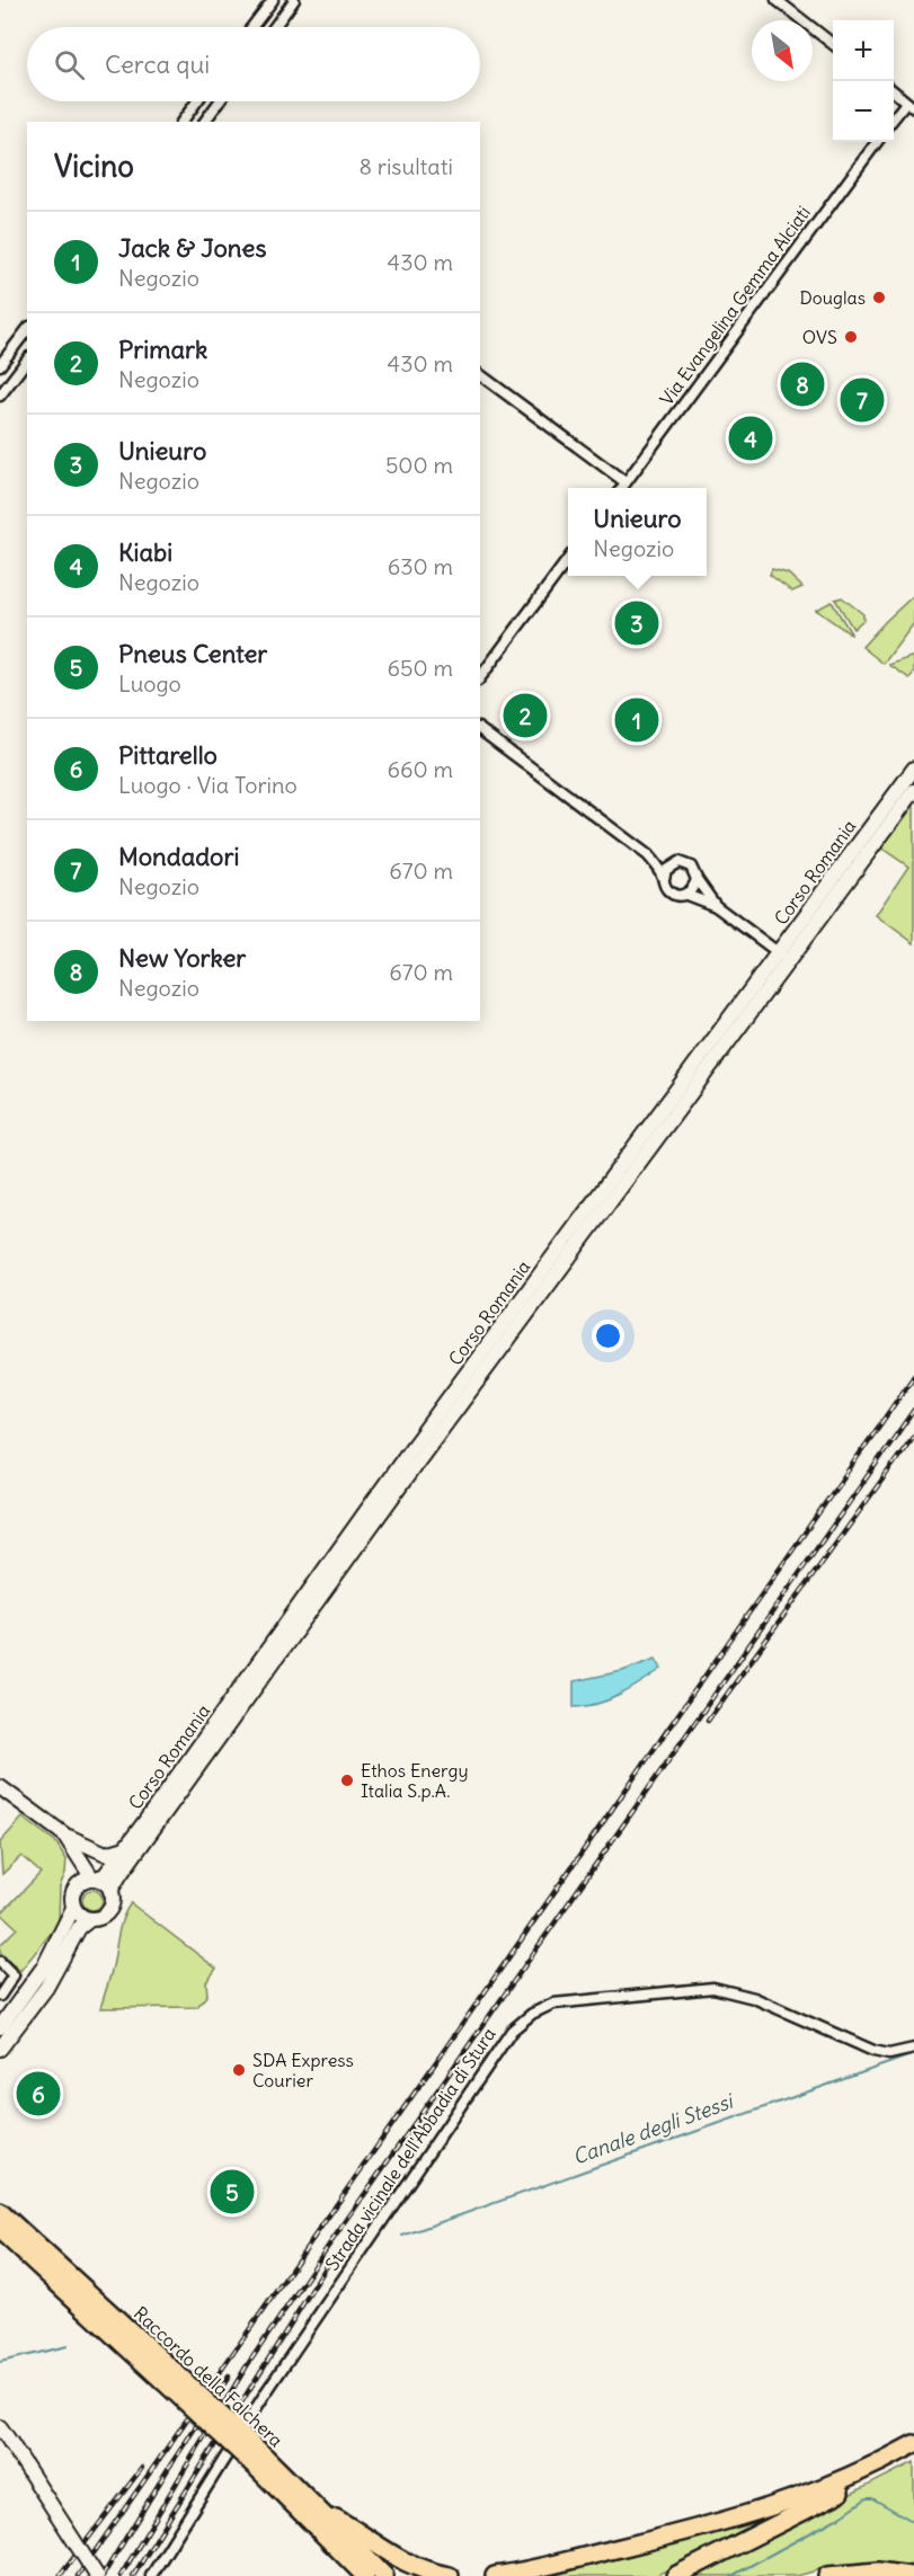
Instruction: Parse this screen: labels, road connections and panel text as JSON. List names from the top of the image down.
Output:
{
  "streets": {
    "highway": ["Raccordo della Falchera"],
    "main road": ["Corso Romania"],
    "street": ["Via Evangelina Gemma Alciati", "Strada vicinale dell'Abbadia di Stura"]
  },
  "water": ["Canale degli Stessi"],
  "places": [
    "Douglas",
    "OVS",
    "Ethos Energy Italia S.p.A.",
    "SDA Express Courier"
  ],
  "north": "bottom right",
  "page": {
    "map_buttons": ["+", "−"],
    "search": "Cerca qui",
    "heading": ["Vicino", "8 risultati"],
    "list": [
      {
        "mark": "1",
        "name": "Jack & Jones",
        "note": "Negozio",
        "value": "430 m"
      },
      {
        "mark": "2",
        "name": "Primark",
        "note": "Negozio",
        "value": "430 m"
      },
      {
        "mark": "3",
        "name": "Unieuro",
        "note": "Negozio",
        "value": "500 m"
      },
      {
        "mark": "4",
        "name": "Kiabi",
        "note": "Negozio",
        "value": "630 m"
      },
      {
        "mark": "5",
        "name": "Pneus Center",
        "note": "Luogo",
        "value": "650 m"
      },
      {
        "mark": "6",
        "name": "Pittarello",
        "note": "Luogo · Via Torino",
        "value": "660 m"
      },
      {
        "mark": "7",
        "name": "Mondadori",
        "note": "Negozio",
        "value": "670 m"
      },
      {
        "mark": "8",
        "name": "New Yorker",
        "note": "Negozio",
        "value": "670 m"
      }
    ],
    "pins": [
      "8",
      "7",
      "4",
      "3",
      "2",
      "1",
      "6",
      "5"
    ],
    "popup": ["Unieuro", "Negozio"]
  }
}
